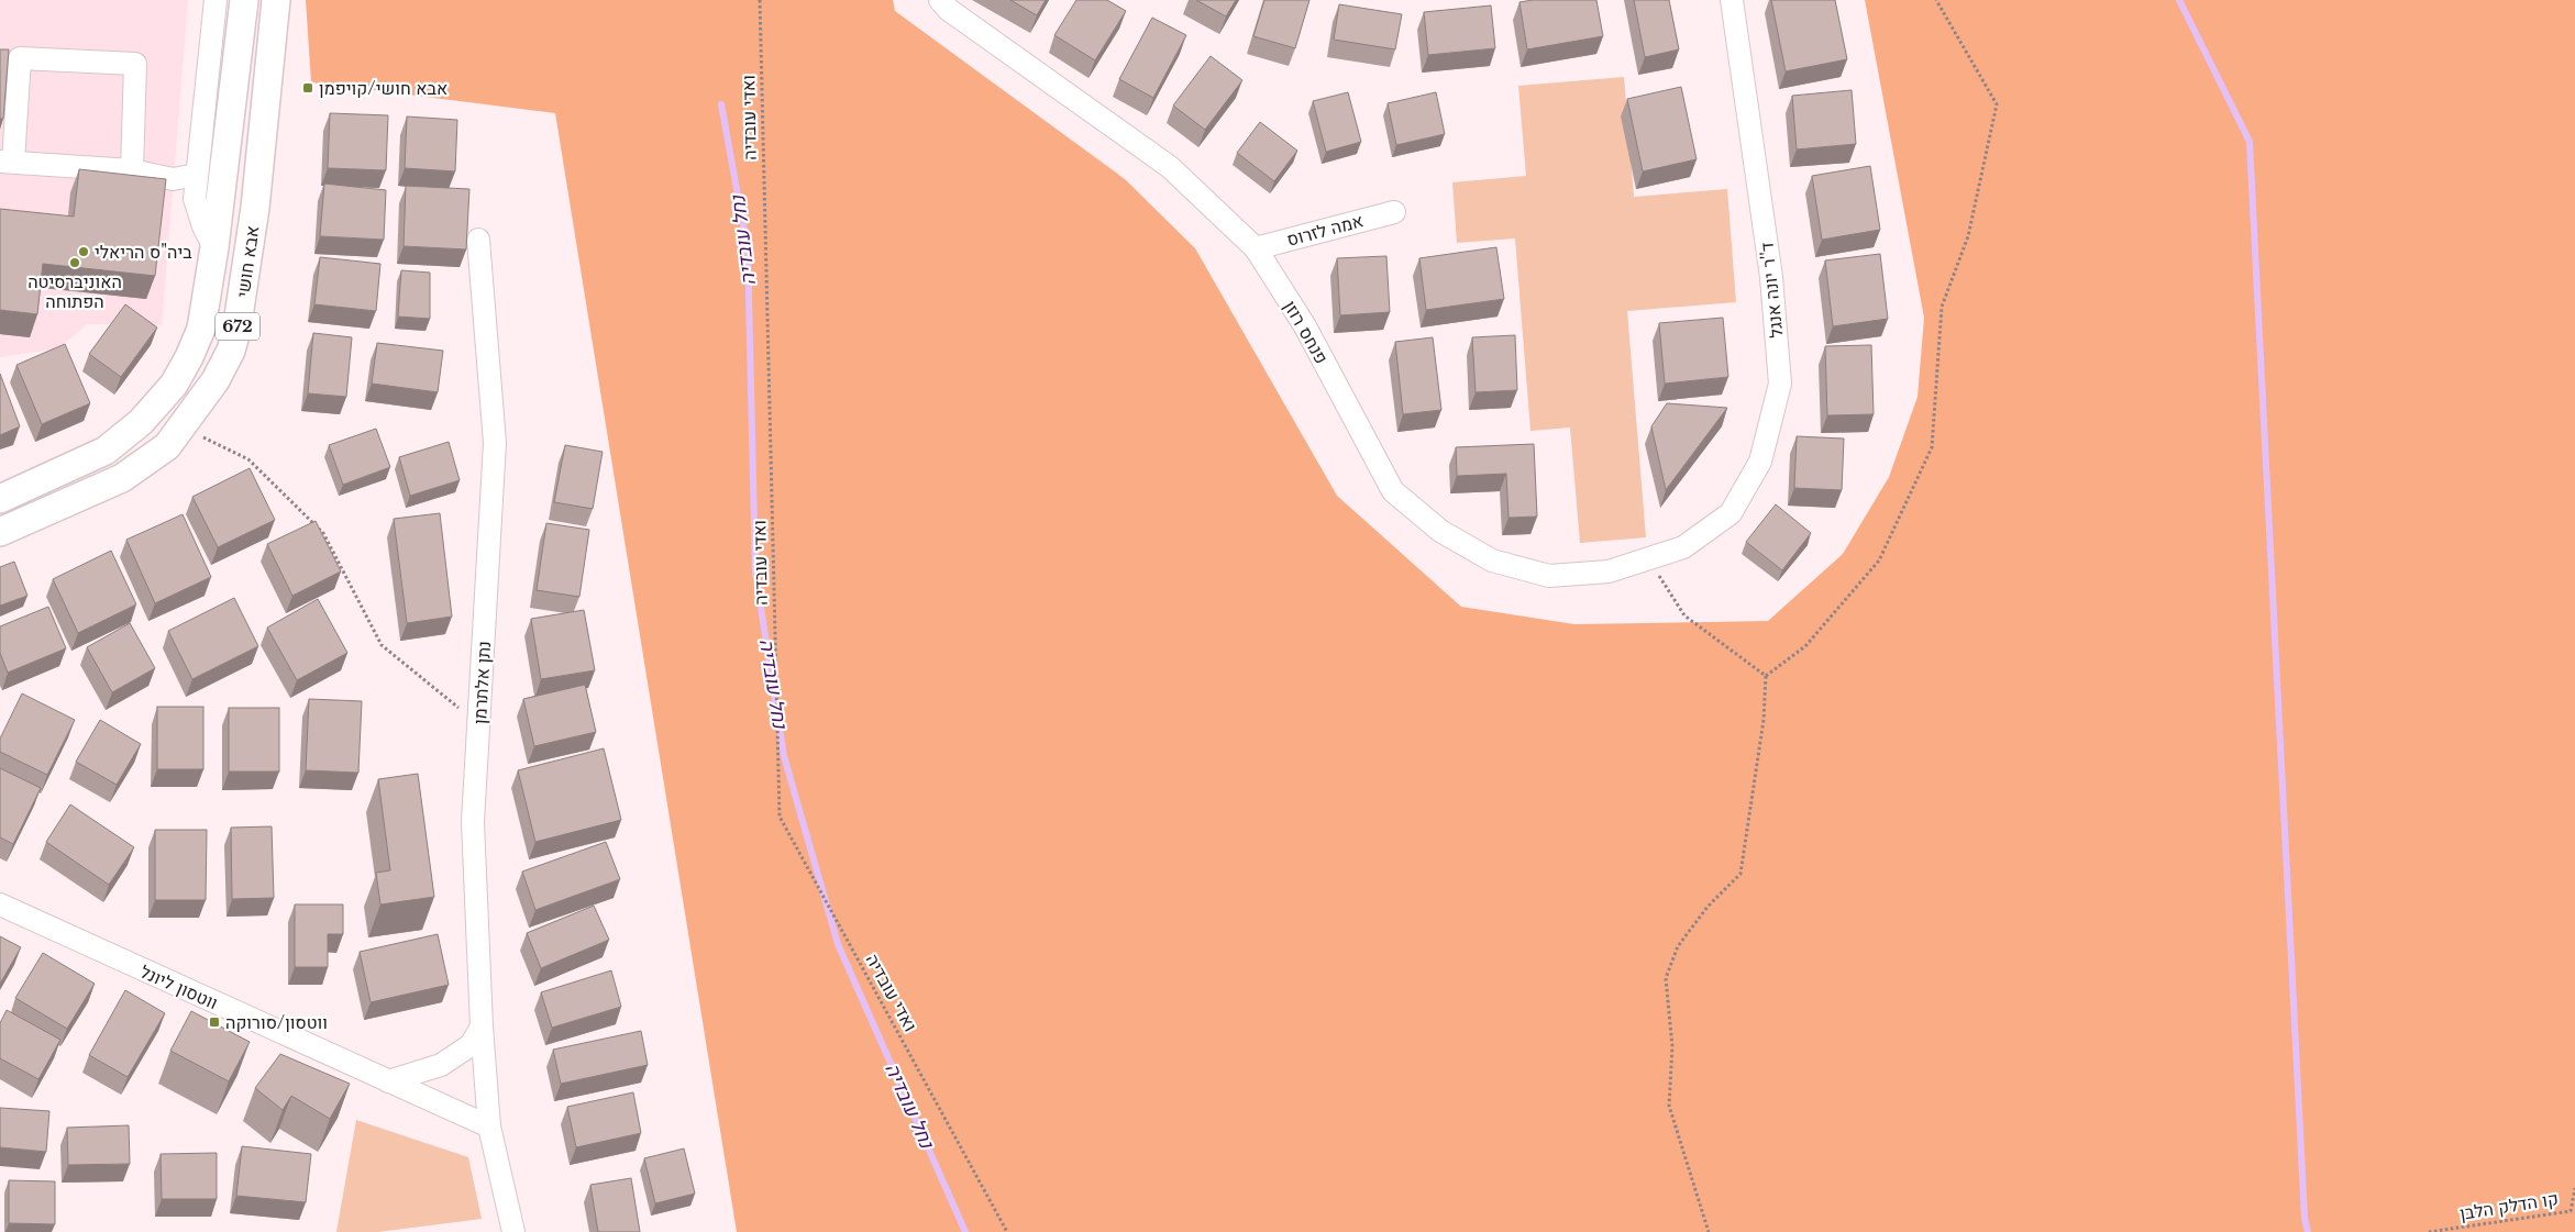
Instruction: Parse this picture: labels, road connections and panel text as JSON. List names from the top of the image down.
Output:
{
  "streets": {
    "main road": ["אבא חושי", "672"],
    "street": [
      "אמה לזרוס",
      "ד''ר יונה אנגל",
      "פנחס רוזן",
      "נתן אלתרמן",
      "ווטסון ליונל"
    ],
    "path": ["ואדי עובדיה", "קו הדלק הלבן"]
  },
  "crossings": [
    ["אמה לזרוס", "פנחס רוזן"],
    ["ד''ר יונה אנגל", "פנחס רוזן"],
    ["נתן אלתרמן", "ווטסון ליונל"]
  ],
  "water": ["נחל עובדיה"],
  "places": {
    "transit": ["אבא חושי/קויפמן", "ווטסון/סורוקה"],
    "other": ["ביה\"ס הריאלי", "האוניברסיטה הפתוחה"]
  }
}
